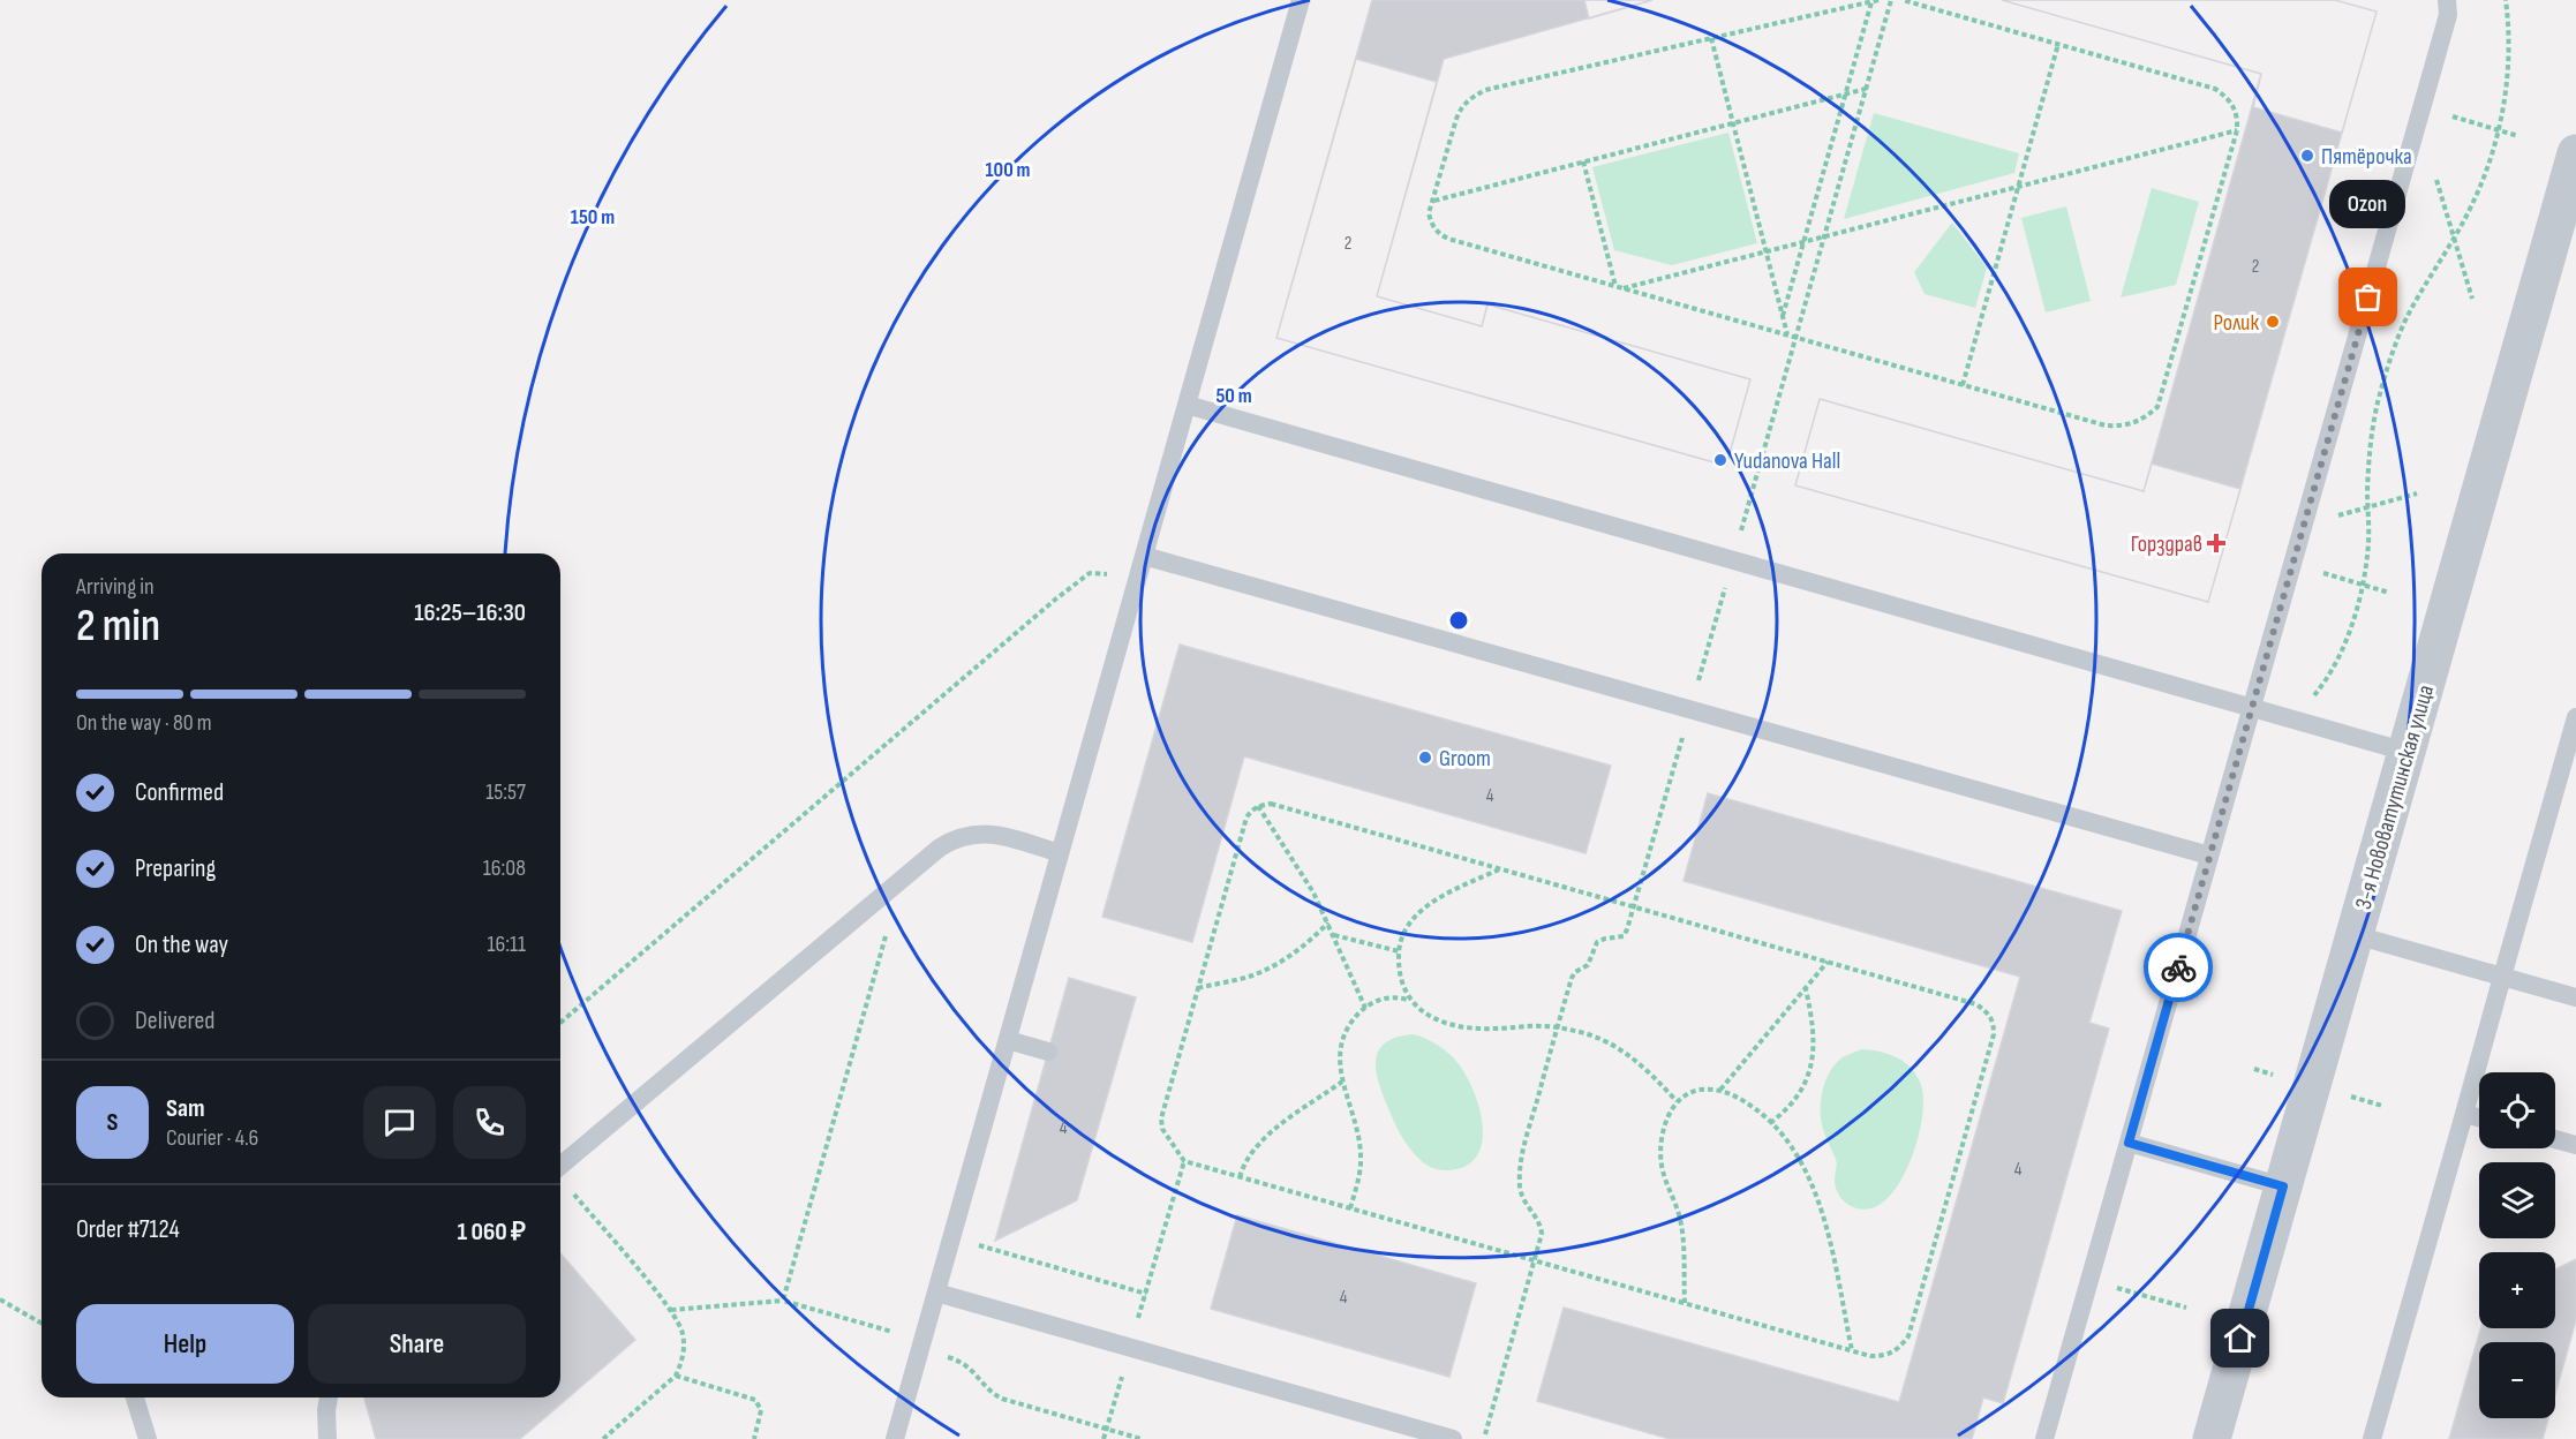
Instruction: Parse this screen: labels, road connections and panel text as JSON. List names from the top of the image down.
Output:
{
  "streets": {
    "street": ["3-я Нововатутинская улица"]
  },
  "places": {
    "other": [
      "Пятёрочка",
      "Ozon",
      "Ролик",
      "Yudanova Hall",
      "Groom"
    ],
    "health": ["Горздрав"]
  },
  "house_numbers": [
    "2",
    "2",
    "4",
    "4",
    "4",
    "4"
  ],
  "page": {
    "bubble": "Ozon",
    "heading": ["2 min", "Arriving in", "16:25–16:30"],
    "panel": [
      "Sam",
      "Courier · 4.6",
      "Order #7124",
      "1 060 ₽"
    ],
    "bar": "On the way · 80 m",
    "list": [
      ["Confirmed", "15:57"],
      ["Preparing", "16:08"],
      ["On the way", "16:11"],
      "Delivered"
    ],
    "map_buttons": ["+", "−"],
    "round": "S",
    "buttons": ["Help", "Share"]
  },
  "rings": ["100 m", "150 m", "50 m"]
}
